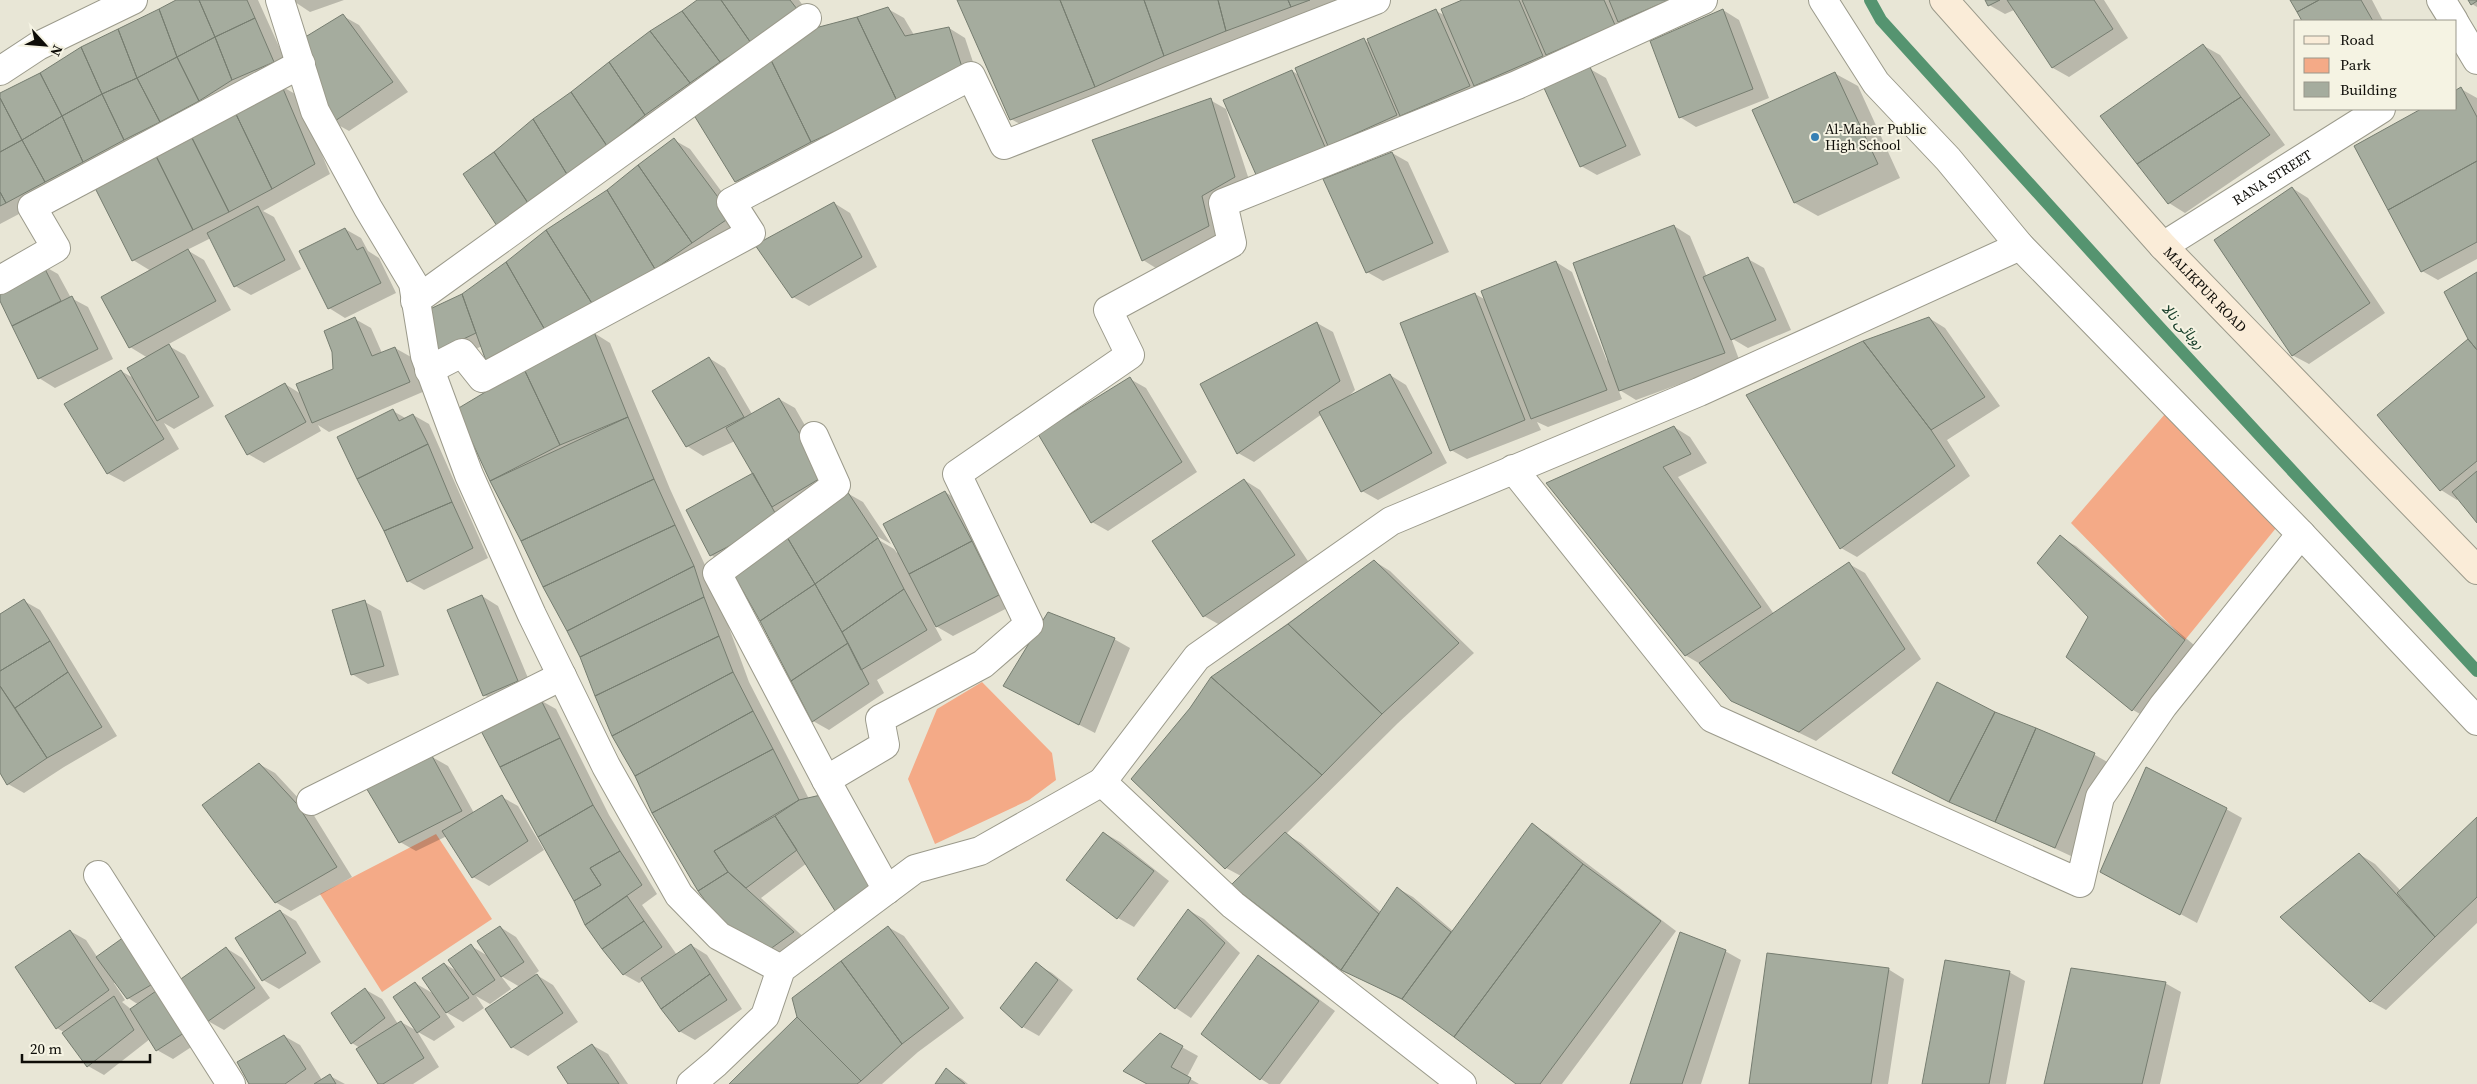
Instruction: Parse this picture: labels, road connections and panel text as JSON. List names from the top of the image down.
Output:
{
  "streets": {
    "street": ["RANA STREET", "MALIKPUR ROAD"]
  },
  "crossings": [
    ["RANA STREET", "MALIKPUR ROAD"]
  ],
  "water": ["روہائی نالا"],
  "places": ["Al-Maher Public High School"],
  "legend": ["Road", "Park", "Building"],
  "scale_bar": "20 m",
  "north": "bottom right"
}
